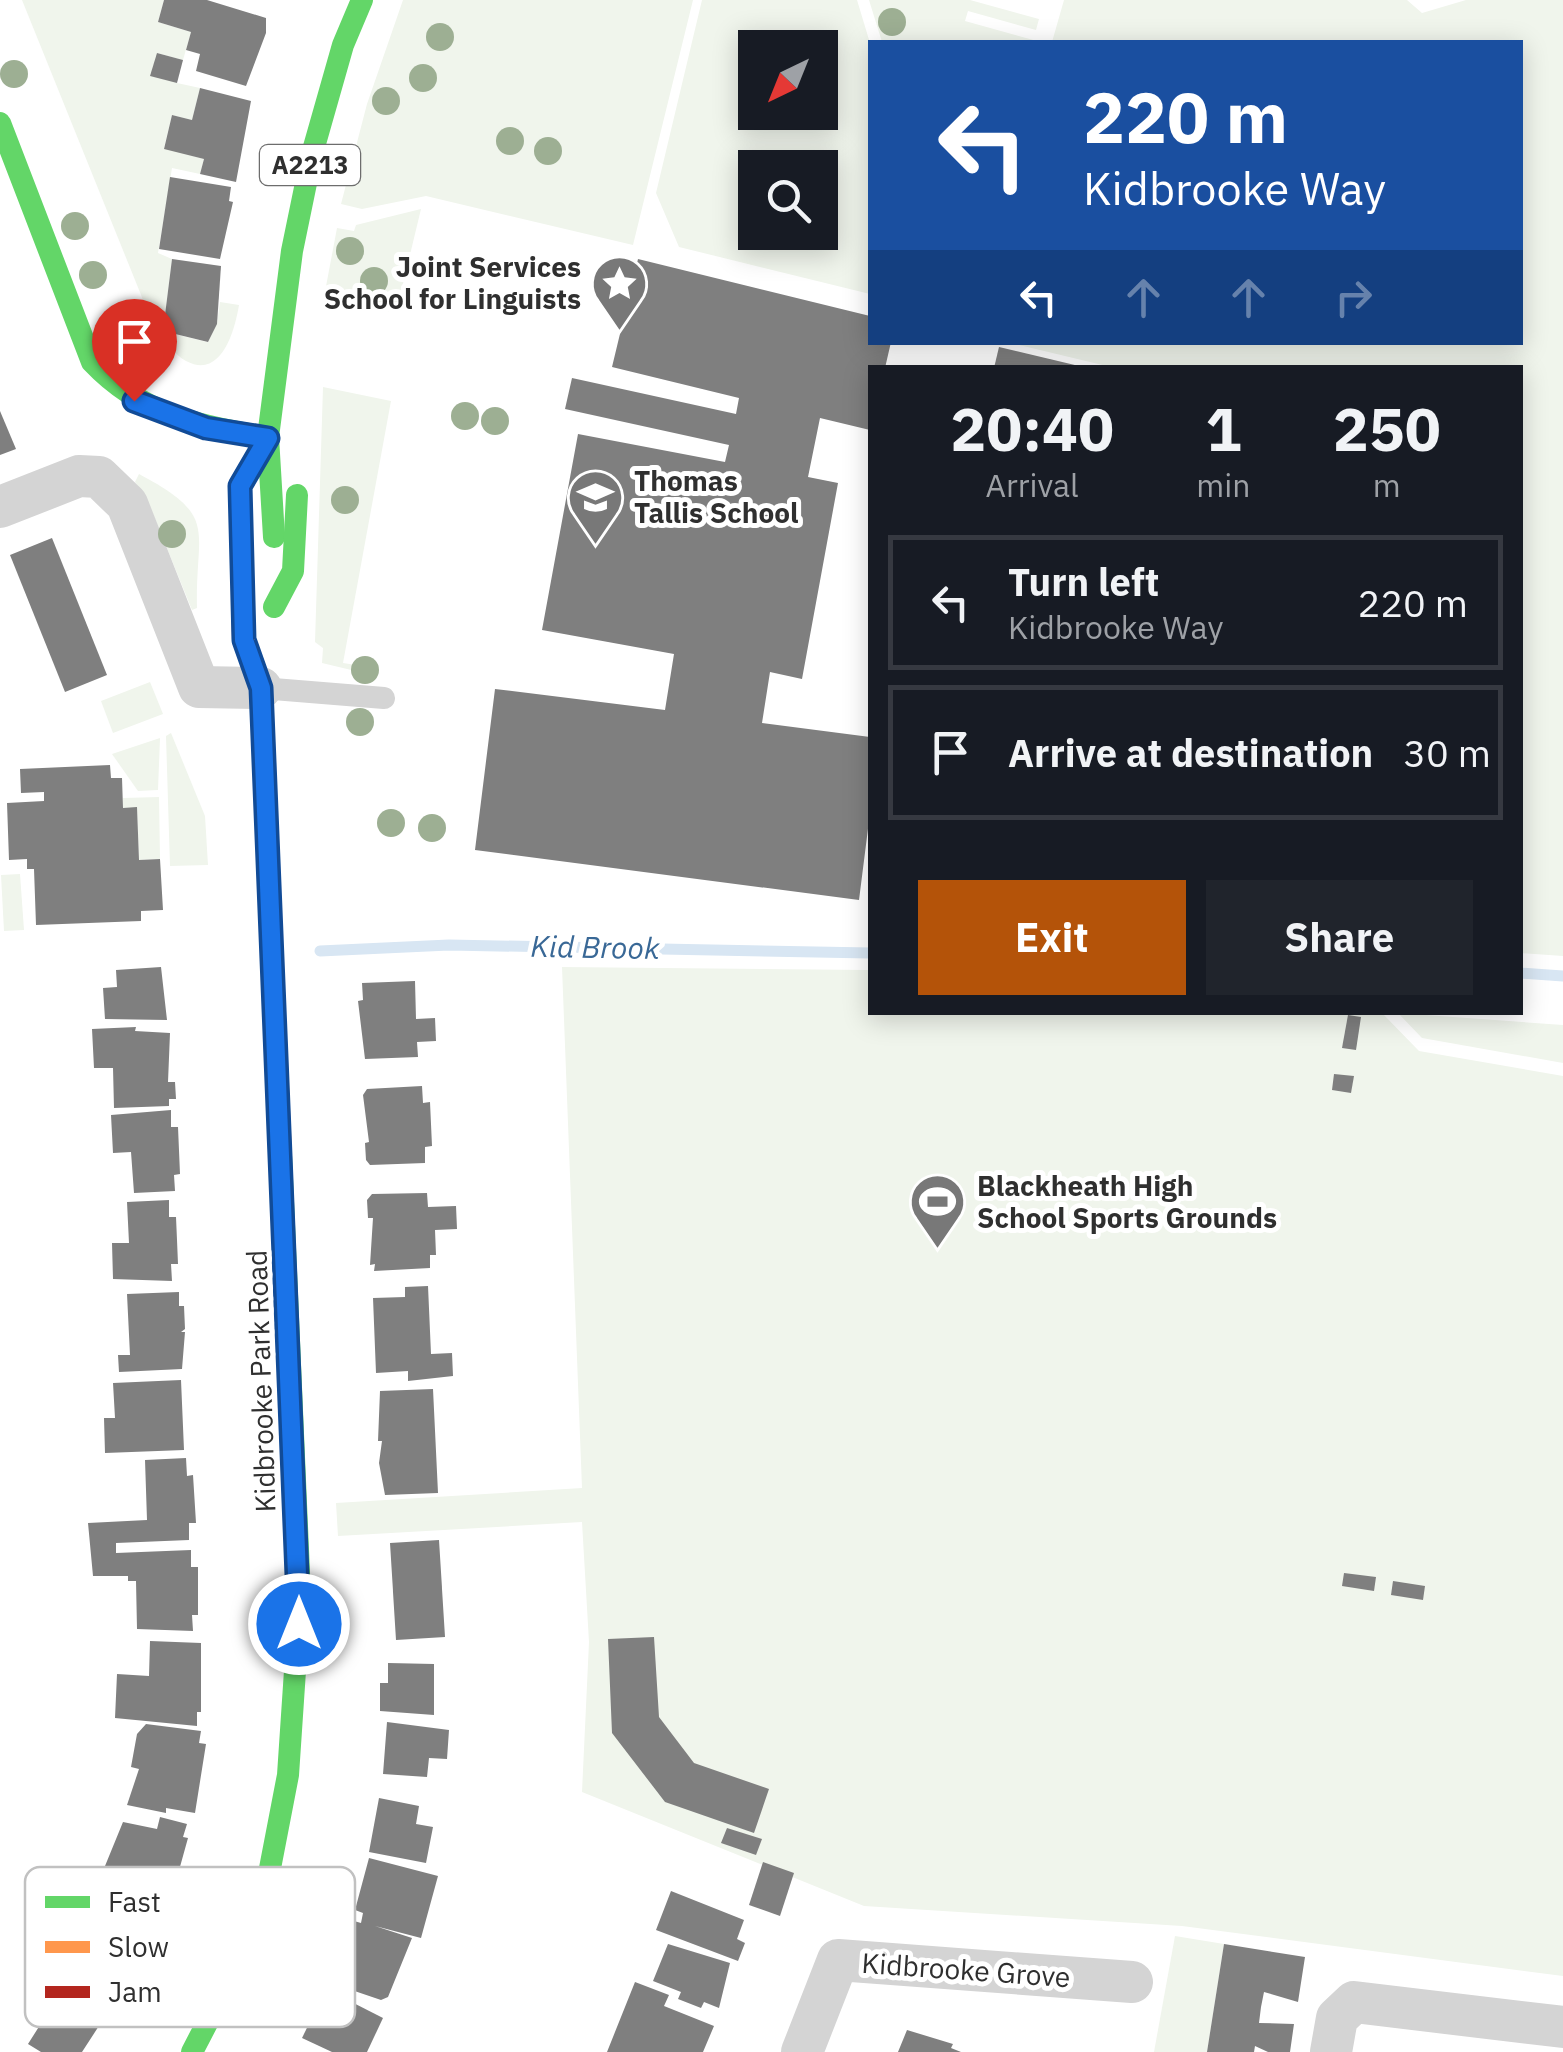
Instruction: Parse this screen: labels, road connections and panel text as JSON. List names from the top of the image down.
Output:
{
  "streets": {
    "main road": ["A2213", "Kidbrooke Park Road"],
    "street": ["Kidbrooke Grove"]
  },
  "water": ["Kid Brook"],
  "places": {
    "place": ["Joint Services School for Linguists"],
    "school or university": ["Thomas Tallis School"],
    "sports": ["Blackheath High School Sports Grounds"]
  },
  "legend": ["Fast", "Slow", "Jam"],
  "north": "bottom left",
  "page": {
    "turn": ["220 m", "Kidbrooke Way"],
    "eta": [
      "20:40",
      "Arrival",
      "1",
      "min",
      "250",
      "m"
    ],
    "list": [
      {
        "name": "Turn left",
        "note": "Kidbrooke Way",
        "value": "220 m"
      },
      {
        "name": "Arrive at destination",
        "value": "30 m"
      }
    ],
    "buttons": ["Exit", "Share"]
  }
}
